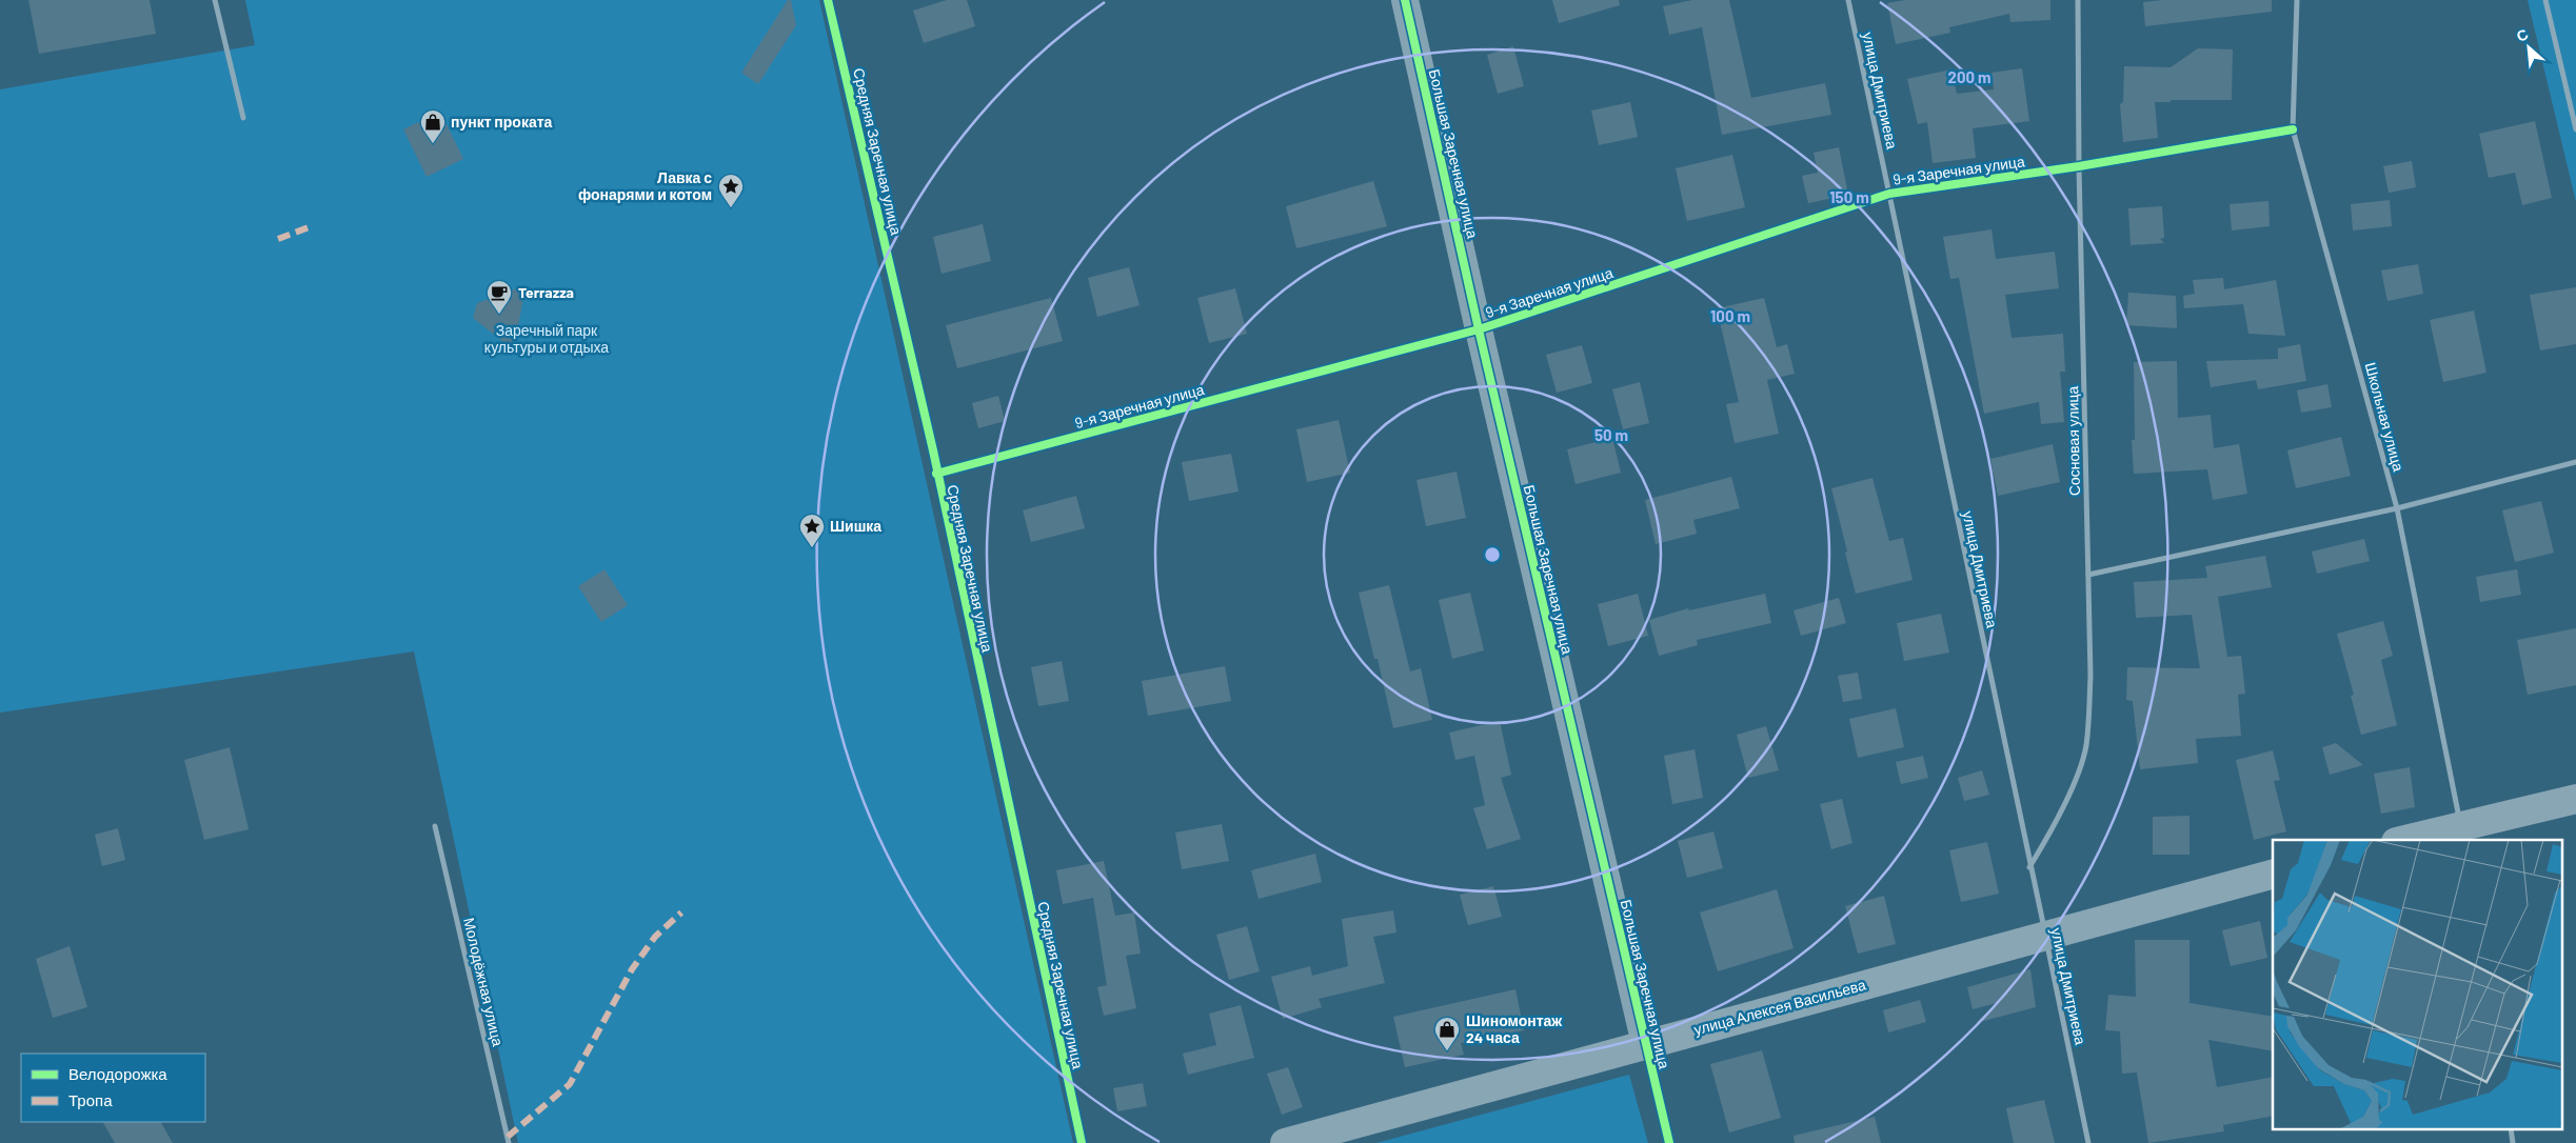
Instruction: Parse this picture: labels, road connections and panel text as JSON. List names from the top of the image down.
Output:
{
  "streets": {
    "main road": ["улица Алексея Васильева"],
    "street": [
      "улица Дмитриева",
      "Средняя Заречная улица",
      "Большая Заречная улица",
      "9-я Заречная улица",
      "Школьная улица",
      "Сосновая улица",
      "Молодёжная улица"
    ]
  },
  "crossings": [
    ["улица Дмитриева", "9-я Заречная улица"],
    ["улица Дмитриева", "Сосновая улица"],
    ["улица Дмитриева", "улица Алексея Васильева"],
    ["Средняя Заречная улица", "9-я Заречная улица"],
    ["Большая Заречная улица", "9-я Заречная улица"],
    ["Большая Заречная улица", "улица Алексея Васильева"],
    ["9-я Заречная улица", "Школьная улица"],
    ["9-я Заречная улица", "Сосновая улица"]
  ],
  "parks": ["Заречный парк культуры и отдыха"],
  "places": {
    "shop": ["пункт проката", "Шиномонтаж 24 часа"],
    "place": ["Лавка с фонарями и котом", "Шишка"],
    "cafe": ["Terrazza"]
  },
  "legend": ["Велодорожка", "Тропа"],
  "north": "top left",
  "rings": [
    "200 m",
    "150 m",
    "100 m",
    "50 m"
  ]
}
